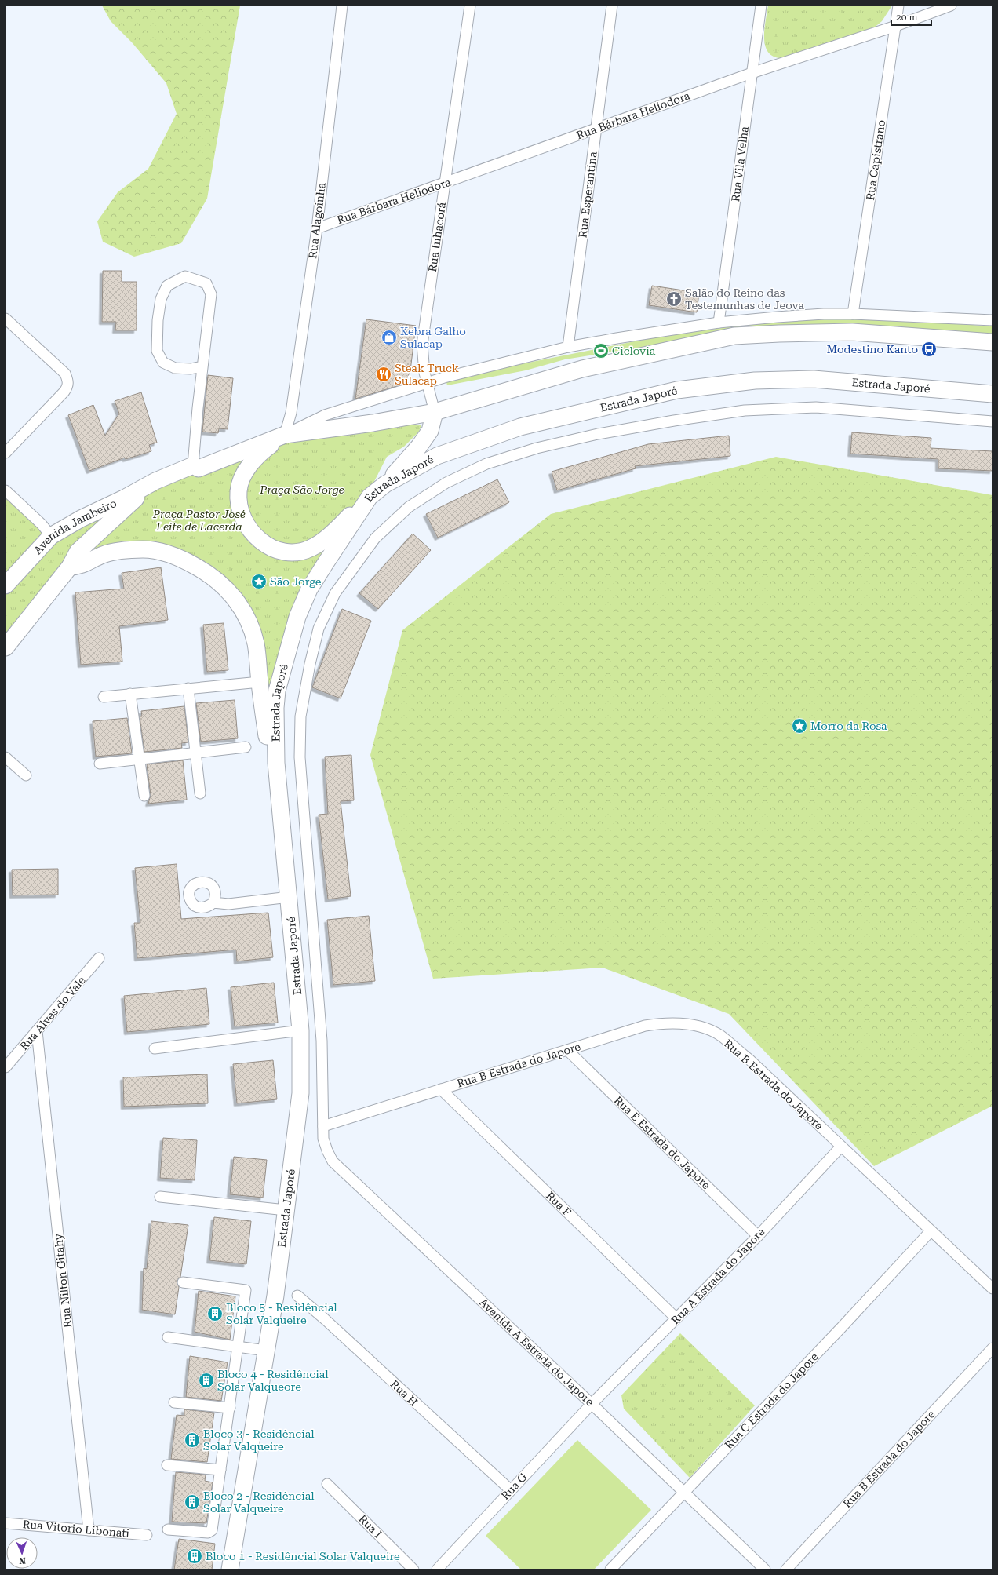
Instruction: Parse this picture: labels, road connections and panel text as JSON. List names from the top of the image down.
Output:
{
  "streets": {
    "main road": ["Estrada Japoré", "Avenida Jambeiro"],
    "street": [
      "Rua Bárbara Heliodora",
      "Rua Capistrano",
      "Rua Vila Velha",
      "Rua Esperantina",
      "Rua Alagoinha",
      "Rua Inhacorá",
      "Rua Alves do Vale",
      "Rua B Estrada do Japore",
      "Rua E Estrada do Japore",
      "Rua F",
      "Rua A Estrada do Japore",
      "Rua Nilton Gitahy",
      "Avenida A Estrada do Japore",
      "Rua H",
      "Rua C Estrada do Japore",
      "Rua G",
      "Rua I",
      "Rua Vitorio Libonati"
    ]
  },
  "crossings": [
    ["Rua Bárbara Heliodora", "Rua Capistrano"],
    ["Rua Bárbara Heliodora", "Rua Vila Velha"],
    ["Rua Bárbara Heliodora", "Rua Esperantina"],
    ["Rua Bárbara Heliodora", "Rua Alagoinha"],
    ["Rua Bárbara Heliodora", "Rua Inhacorá"],
    ["Rua Alves do Vale", "Rua Nilton Gitahy"],
    ["Rua B Estrada do Japore", "Rua E Estrada do Japore"],
    ["Rua B Estrada do Japore", "Rua F"],
    ["Rua B Estrada do Japore", "Rua A Estrada do Japore"],
    ["Rua B Estrada do Japore", "Avenida A Estrada do Japore"],
    ["Rua B Estrada do Japore", "Rua C Estrada do Japore"],
    ["Rua E Estrada do Japore", "Rua A Estrada do Japore"],
    ["Rua F", "Rua A Estrada do Japore"],
    ["Rua A Estrada do Japore", "Avenida A Estrada do Japore"],
    ["Rua A Estrada do Japore", "Rua G"],
    ["Rua Nilton Gitahy", "Rua Vitorio Libonati"],
    ["Avenida A Estrada do Japore", "Rua C Estrada do Japore"],
    ["Avenida A Estrada do Japore", "Rua G"],
    ["Rua H", "Rua G"]
  ],
  "parks": ["Praça São Jorge", "Praça Pastor José Leite de Lacerda"],
  "places": {
    "church": ["Salão do Reino das Testemunhas de Jeova"],
    "shop": ["Kebra Galho Sulacap"],
    "bus stop": ["Modestino Kanto"],
    "sports": ["Ciclovia"],
    "restaurant": ["Steak Truck Sulacap"],
    "place": ["São Jorge", "Morro da Rosa"],
    "building": [
      "Bloco 5 - Residêncial Solar Valqueire",
      "Bloco 4 - Residêncial Solar Valqueore",
      "Bloco 3 - Residêncial Solar Valqueire",
      "Bloco 2 - Residêncial Solar Valqueire",
      "Bloco 1 - Residêncial Solar Valqueire"
    ]
  },
  "scale_bar": "20 m",
  "north": "bottom"
}
